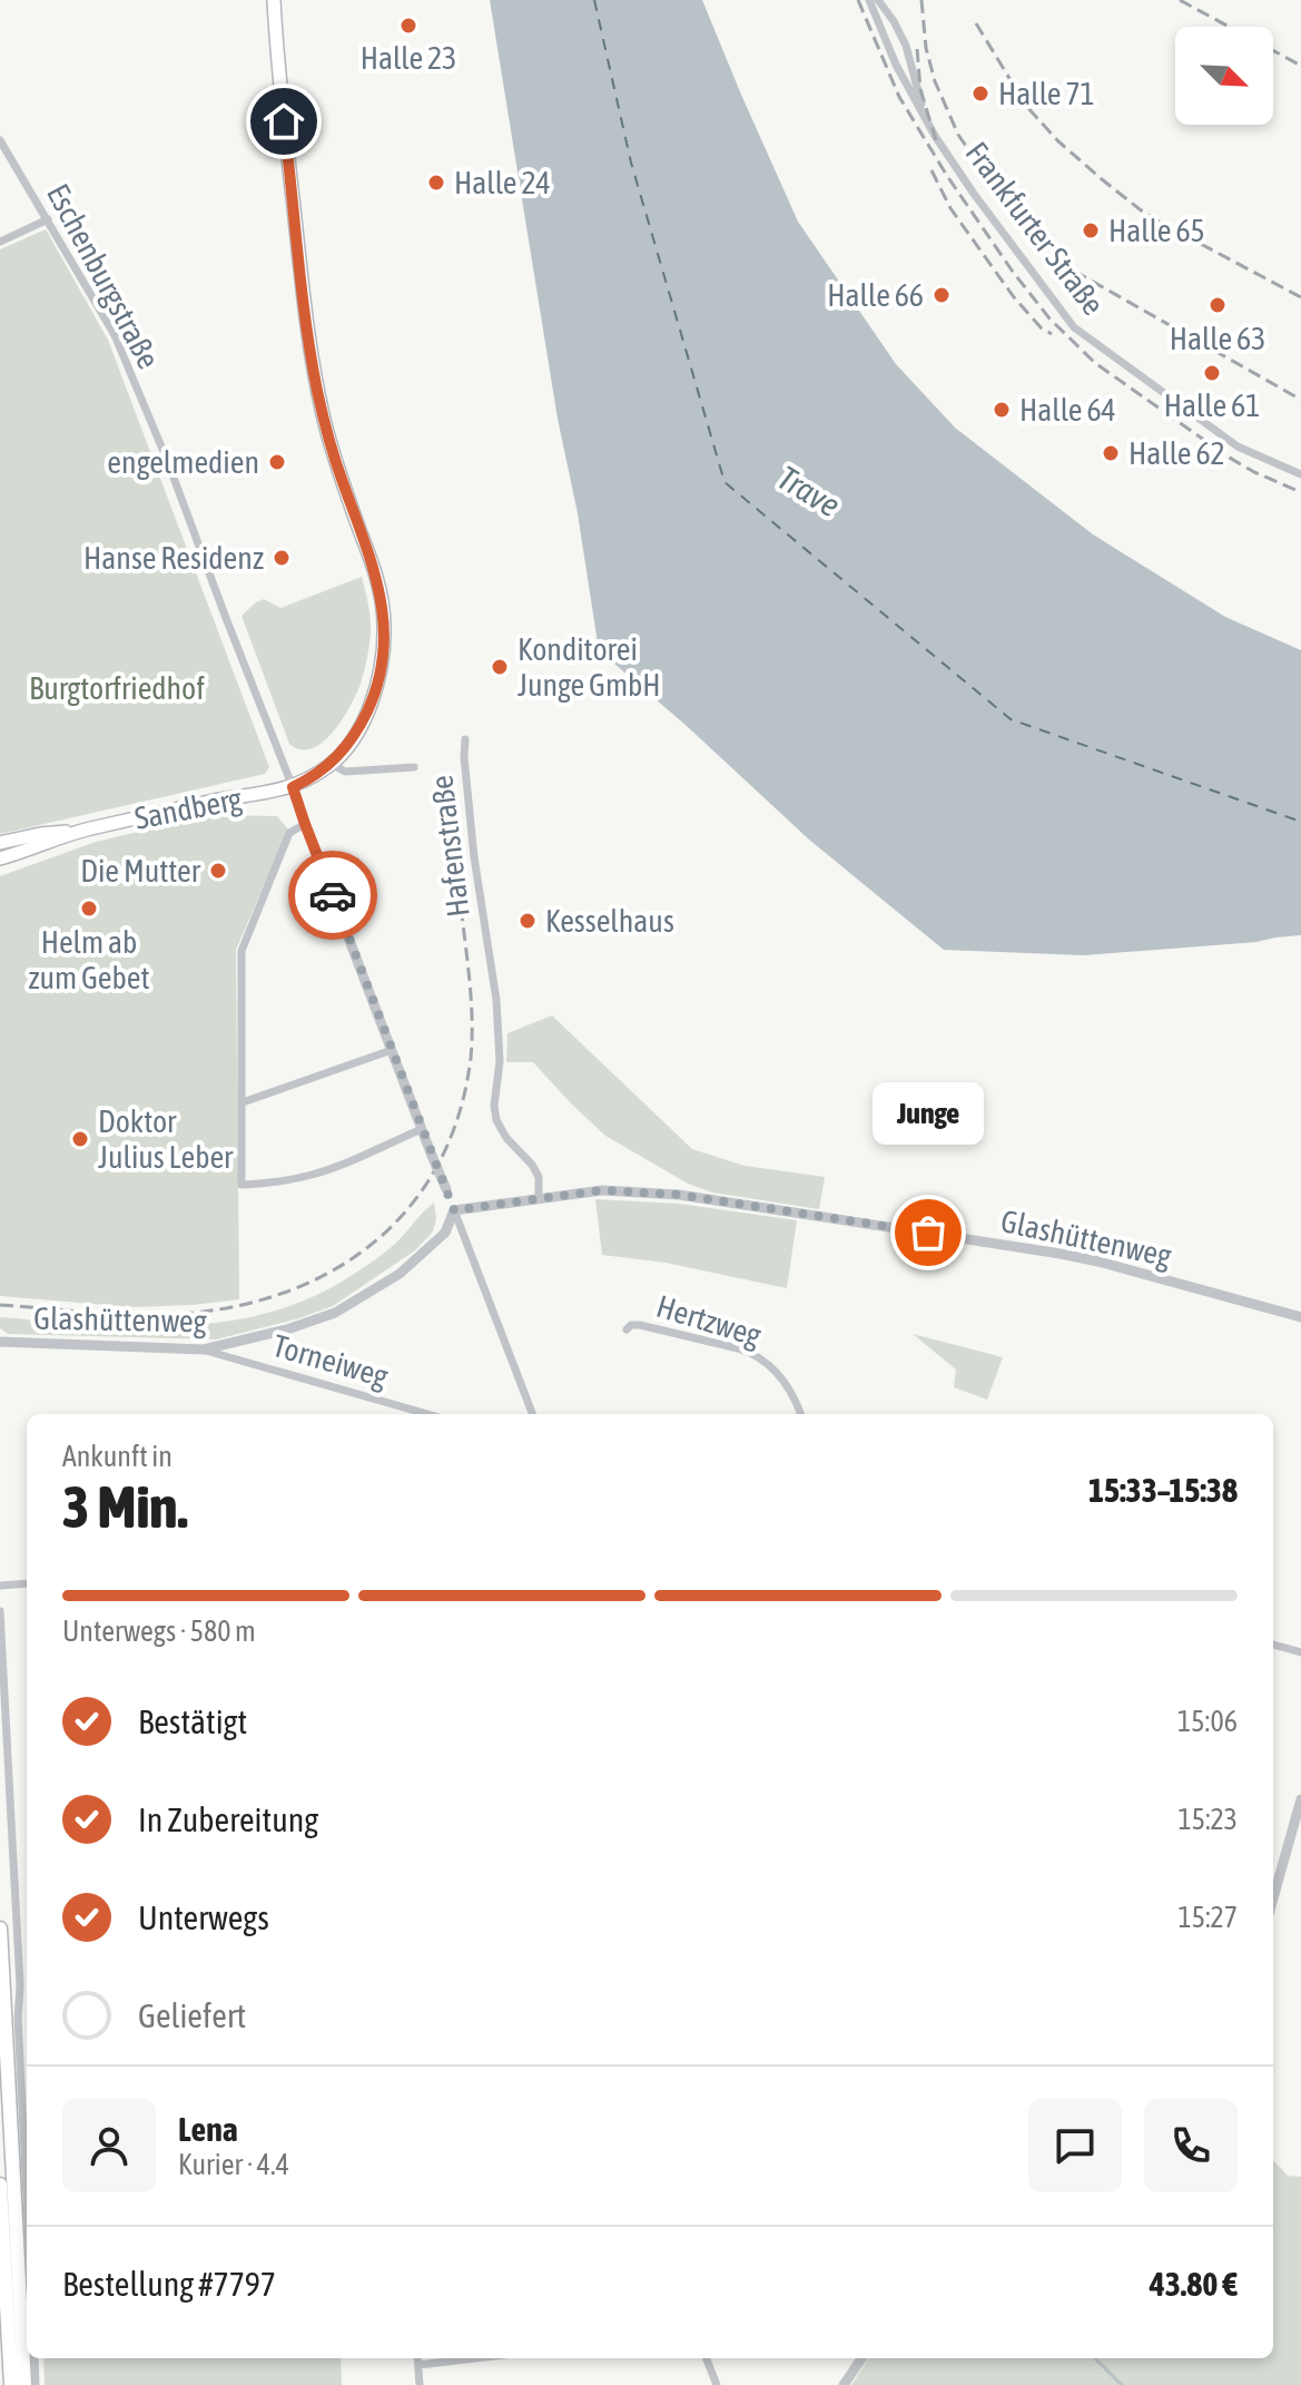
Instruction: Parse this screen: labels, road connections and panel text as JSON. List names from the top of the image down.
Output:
{
  "streets": {
    "main road": ["Sandberg"],
    "street": [
      "Frankfurter Straße",
      "Eschenburgstraße",
      "Hafenstraße",
      "Glashüttenweg",
      "Hertzweg",
      "Torneiweg"
    ]
  },
  "crossings": [
    ["Eschenburgstraße", "Sandberg"],
    ["Hafenstraße", "Glashüttenweg"],
    ["Glashüttenweg", "Torneiweg"]
  ],
  "water": ["Trave"],
  "parks": ["Burgtorfriedhof"],
  "places": [
    "Halle 23",
    "Halle 71",
    "Halle 24",
    "Halle 65",
    "Halle 66",
    "Halle 63",
    "Halle 61",
    "Halle 64",
    "Halle 62",
    "engelmedien",
    "Hanse Residenz",
    "Konditorei Junge GmbH",
    "Die Mutter",
    "Helm ab zum Gebet",
    "Kesselhaus",
    "Doktor Julius Leber",
    "Junge"
  ],
  "north": "bottom right",
  "page": {
    "bubble": "Junge",
    "heading": ["3 Min.", "Ankunft in", "15:33–15:38"],
    "panel": [
      "Lena",
      "Kurier · 4.4",
      "Bestellung #7797",
      "43.80 €"
    ],
    "bar": "Unterwegs · 580 m",
    "list": [
      ["Bestätigt", "15:06"],
      ["In Zubereitung", "15:23"],
      ["Unterwegs", "15:27"],
      "Geliefert"
    ]
  }
}
